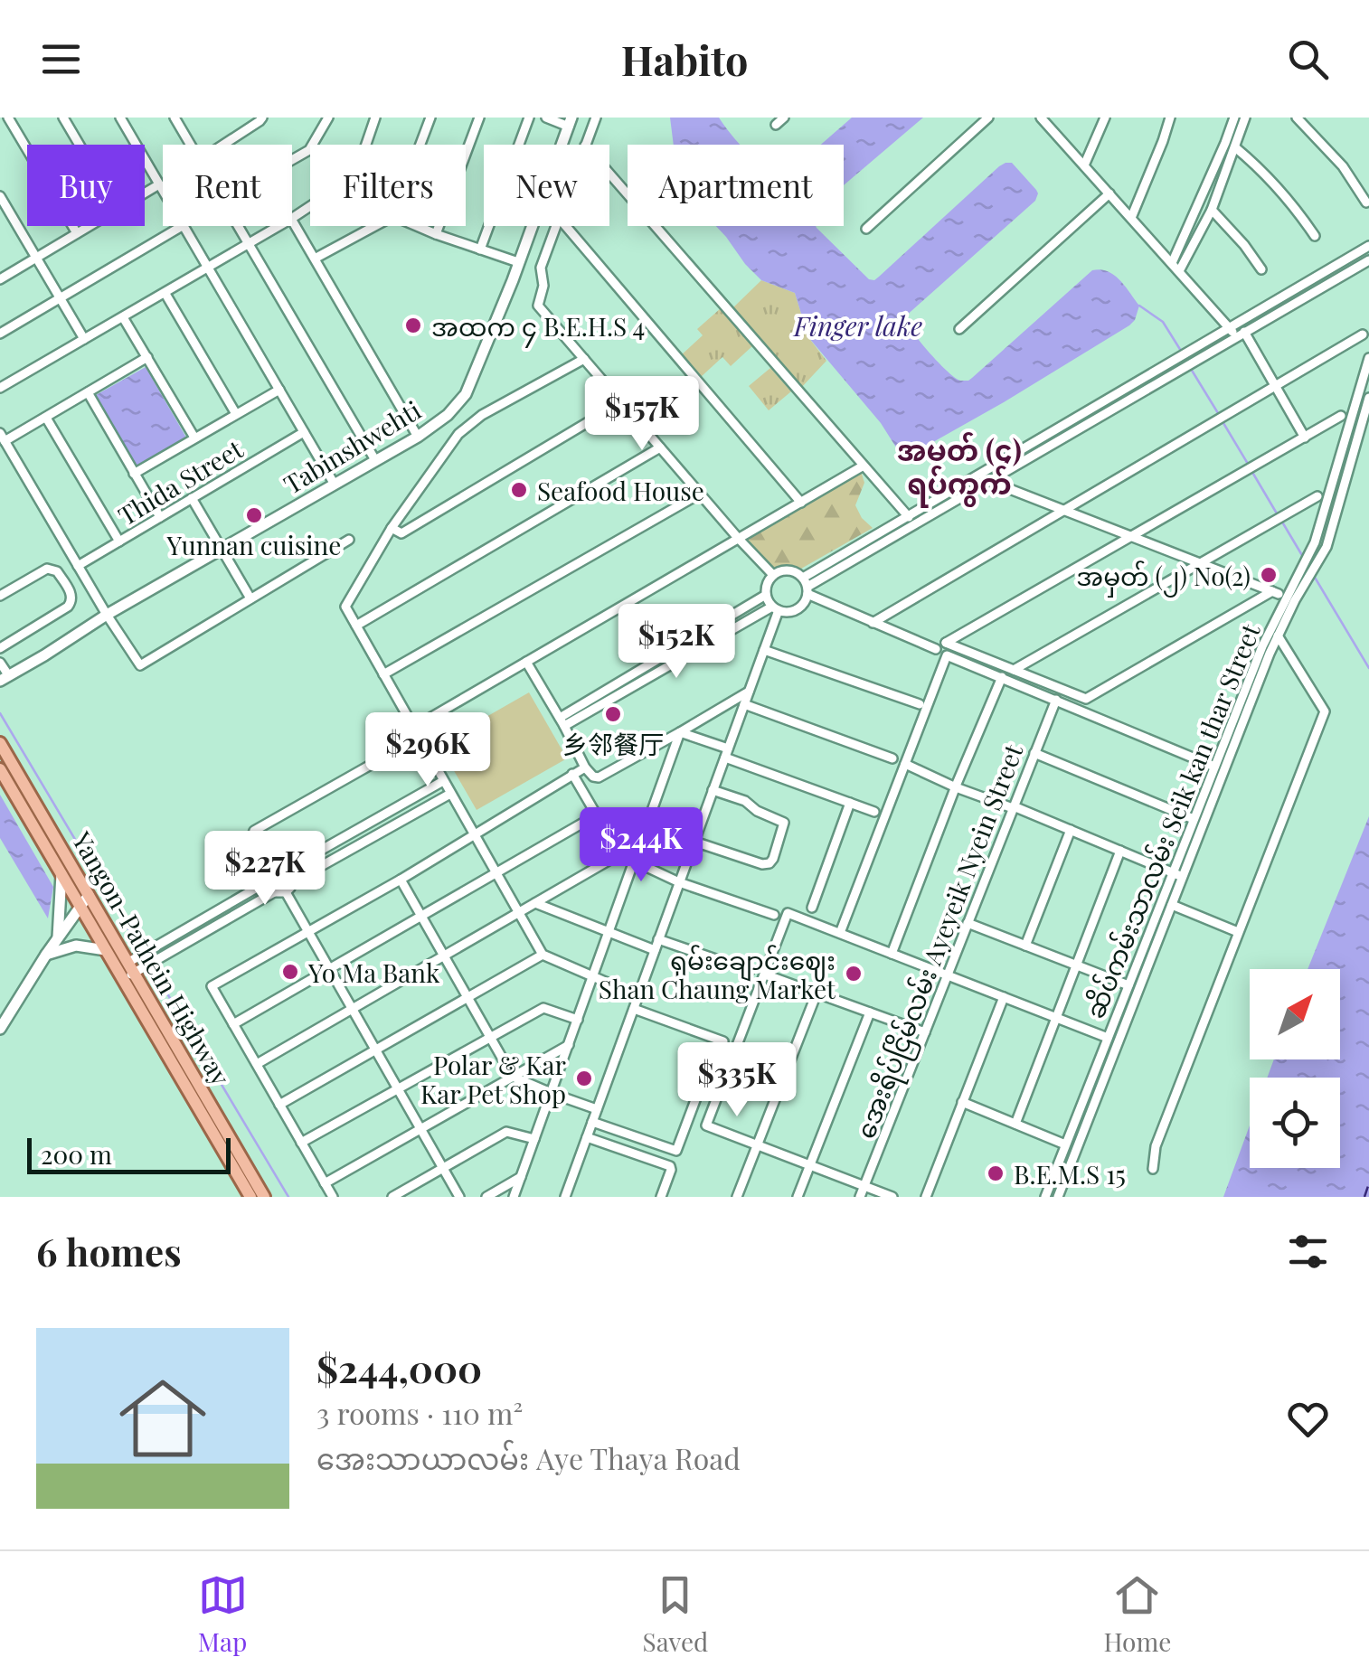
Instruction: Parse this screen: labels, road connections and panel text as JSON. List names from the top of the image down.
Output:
{
  "streets": {
    "main road": ["Tabinshwehti", "Yangon-Pathein Highway"],
    "street": ["Thida Street", "ဆိပ်ကမ်းသာလမ်း Seik kan thar Street", "အေးရိပ်ငြိမ်လမ်း Ayeyeik Nyein Street"]
  },
  "districts": ["အမှတ် (၄) ရပ်ကွက်"],
  "water": ["Finger lake"],
  "places": [
    "အထက ၄ B.E.H.S 4",
    "Seafood House",
    "Yunnan cuisine",
    "အမှတ် (၂) No(2)",
    "乡邻餐厅",
    "Yo Ma Bank",
    "ရှမ်းချောင်းဈေး Shan Chaung Market",
    "Polar & Kar Kar Pet Shop",
    "B.E.M.S 15"
  ],
  "scale_bar": "200 m",
  "north": "top right",
  "page": {
    "header": "Habito",
    "chip": [
      "Buy",
      "Rent",
      "Filters",
      "New",
      "Apartment"
    ],
    "price": [
      "$157K",
      "$152K",
      "$296K",
      "$244K",
      "$227K",
      "$335K"
    ],
    "scale": "200 m",
    "heading": "6 homes",
    "list": [
      {
        "name": "$244,000",
        "note": "3 rooms · 110 m² · အေးသာယာလမ်း Aye Thaya Road"
      }
    ],
    "tabs": ["Map", "Saved", "Home"]
  }
}
